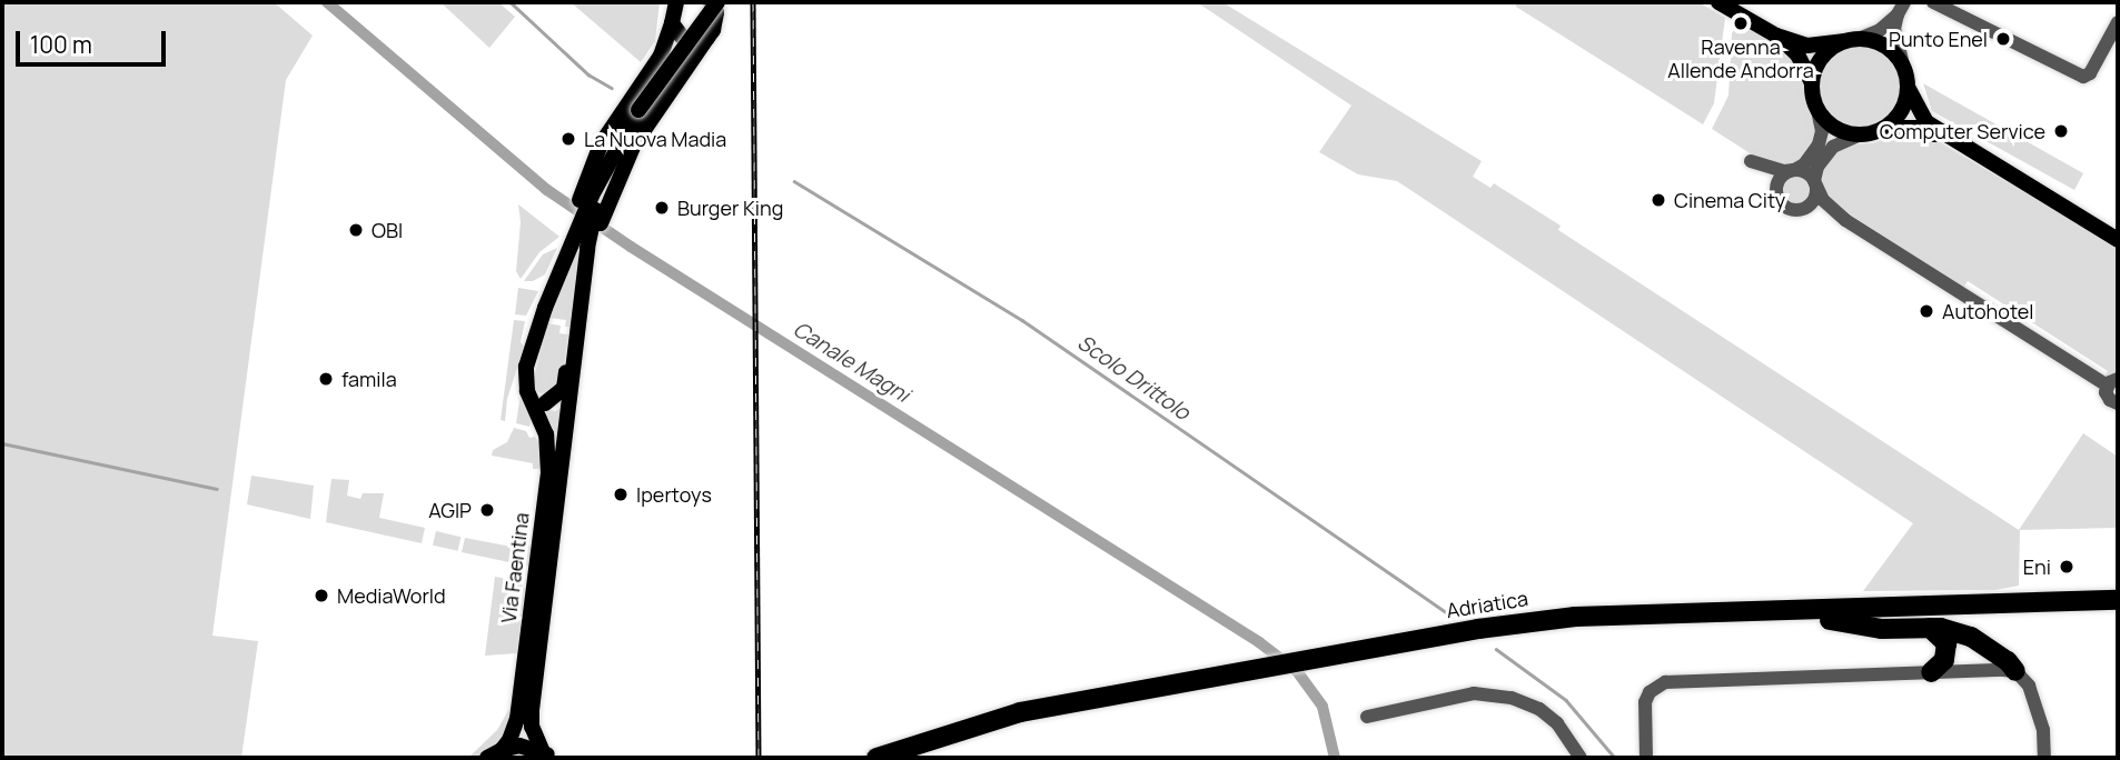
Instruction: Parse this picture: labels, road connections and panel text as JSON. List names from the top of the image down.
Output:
{
  "streets": {
    "highway": ["Adriatica"],
    "main road": ["Via Faentina"]
  },
  "water": ["Canale Magni", "Scolo Drittolo"],
  "places": [
    "Ravenna Allende Andorra",
    "Punto Enel",
    "Computer Service",
    "La Nuova Madia",
    "Cinema City",
    "Burger King",
    "OBI",
    "Autohotel",
    "famila",
    "Ipertoys",
    "AGIP",
    "Eni",
    "MediaWorld"
  ],
  "scale_bar": "100 m"
}
